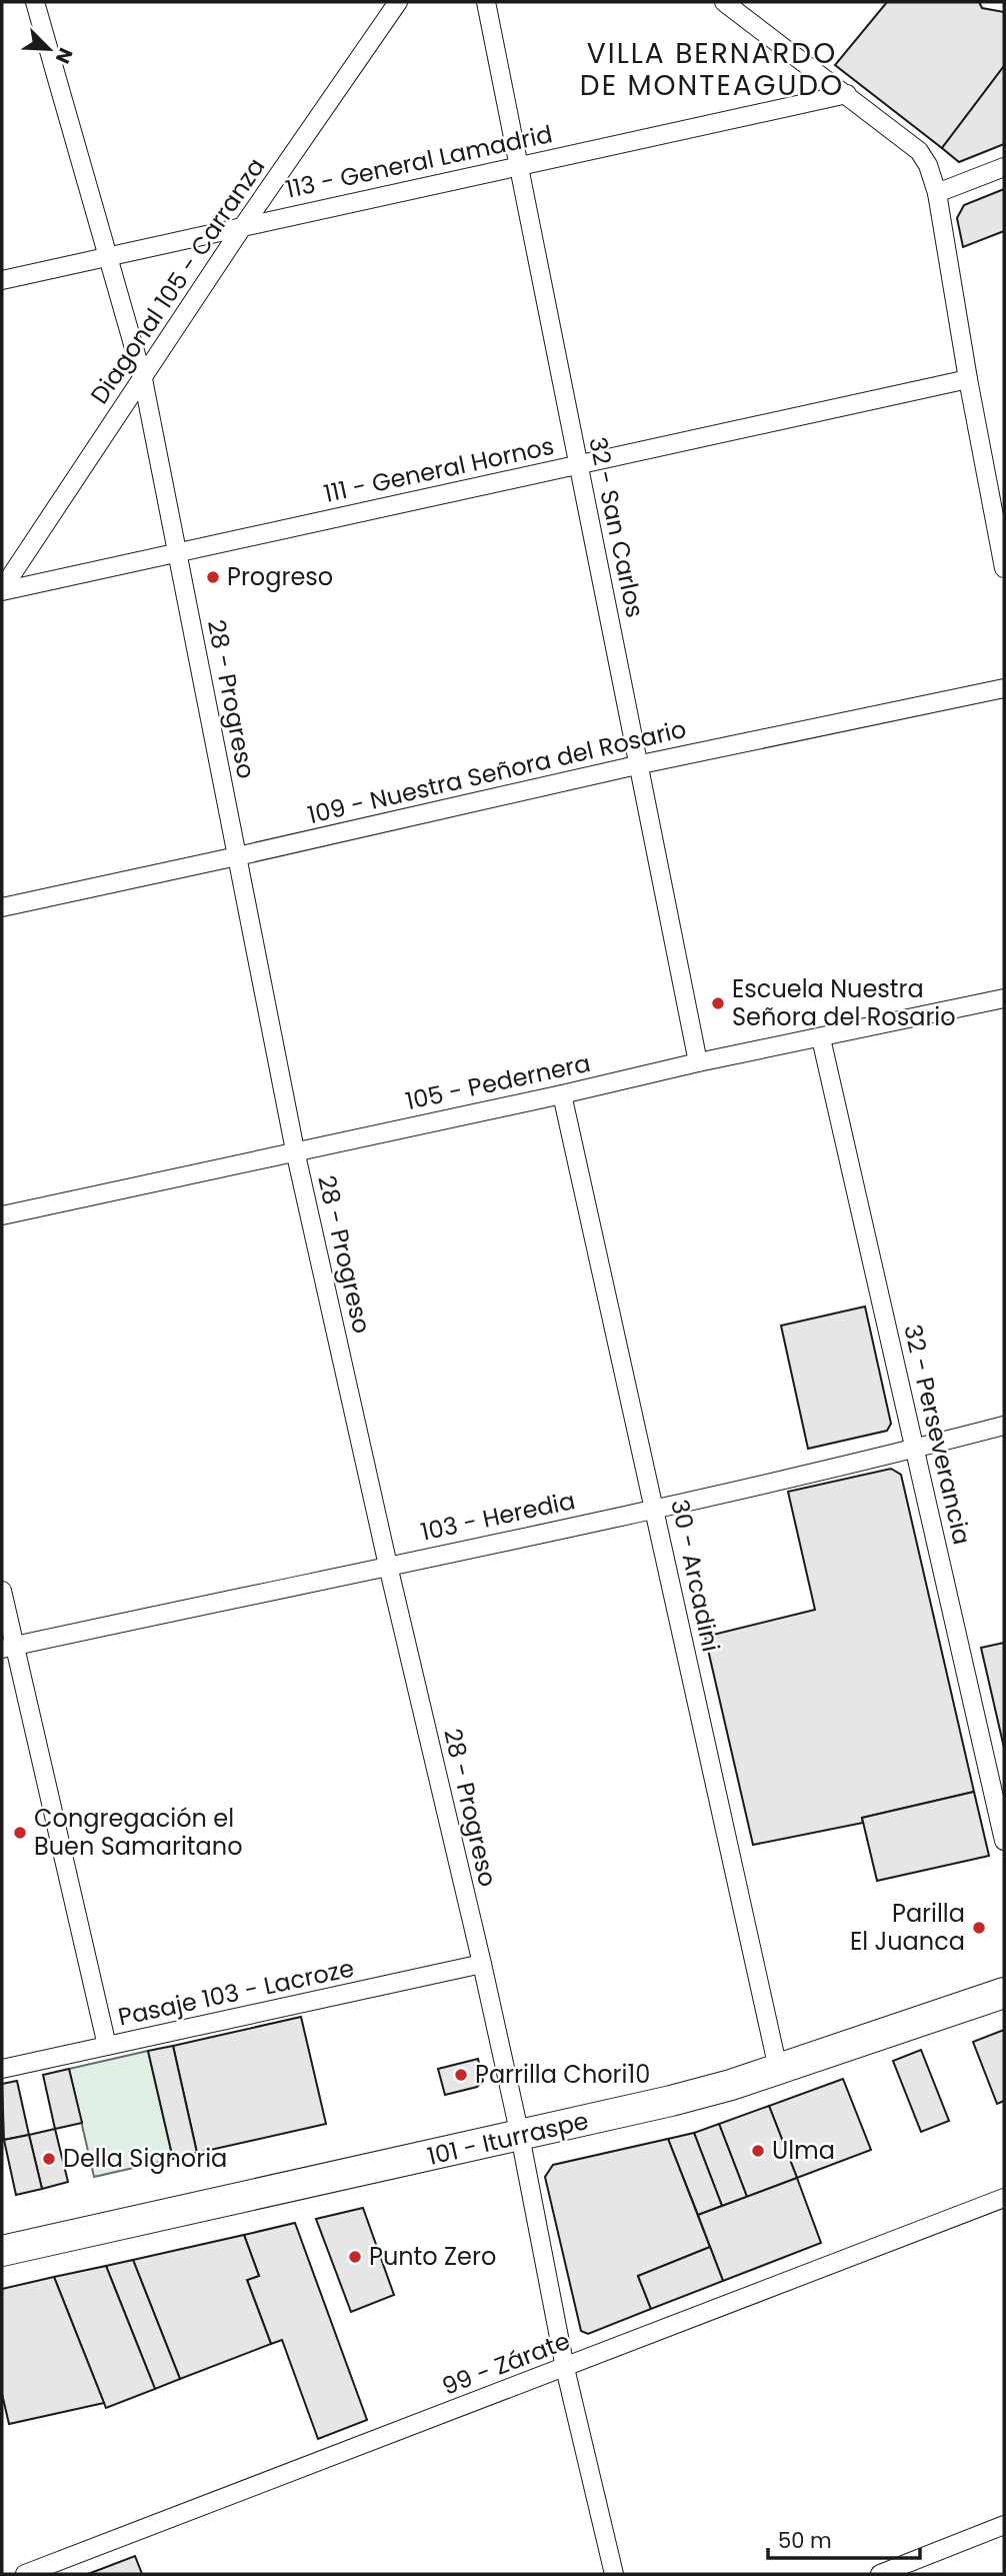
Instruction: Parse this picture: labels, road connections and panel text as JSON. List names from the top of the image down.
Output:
{
  "streets": {
    "main road": ["101 - Iturraspe"],
    "street": [
      "113 - General Lamadrid",
      "Diagonal 105 - Carranza",
      "111 - General Hornos",
      "32 - San Carlos",
      "28 - Progreso",
      "109 - Nuestra Señora del Rosario",
      "105 - Pedernera",
      "32 - Perseverancia",
      "103 - Heredia",
      "30 - Arcadini",
      "Pasaje 103 - Lacroze",
      "99 - Zárate"
    ]
  },
  "crossings": [
    ["113 - General Lamadrid", "Diagonal 105 - Carranza"],
    ["113 - General Lamadrid", "32 - San Carlos"],
    ["113 - General Lamadrid", "28 - Progreso"],
    ["Diagonal 105 - Carranza", "111 - General Hornos"],
    ["Diagonal 105 - Carranza", "28 - Progreso"],
    ["111 - General Hornos", "32 - San Carlos"],
    ["111 - General Hornos", "28 - Progreso"],
    ["32 - San Carlos", "109 - Nuestra Señora del Rosario"],
    ["32 - San Carlos", "105 - Pedernera"],
    ["28 - Progreso", "109 - Nuestra Señora del Rosario"],
    ["28 - Progreso", "105 - Pedernera"],
    ["28 - Progreso", "103 - Heredia"],
    ["28 - Progreso", "Pasaje 103 - Lacroze"],
    ["28 - Progreso", "101 - Iturraspe"],
    ["28 - Progreso", "99 - Zárate"],
    ["105 - Pedernera", "32 - Perseverancia"],
    ["105 - Pedernera", "30 - Arcadini"],
    ["32 - Perseverancia", "103 - Heredia"],
    ["103 - Heredia", "30 - Arcadini"],
    ["30 - Arcadini", "101 - Iturraspe"]
  ],
  "districts": ["VILLA BERNARDO DE MONTEAGUDO"],
  "places": [
    "Progreso",
    "Escuela Nuestra Señora del Rosario",
    "Congregación el Buen Samaritano",
    "Parilla El Juanca",
    "Parrilla Chori10",
    "Ulma",
    "Della Signoria",
    "Punto Zero"
  ],
  "scale_bar": "50 m",
  "north": "bottom right"
}
